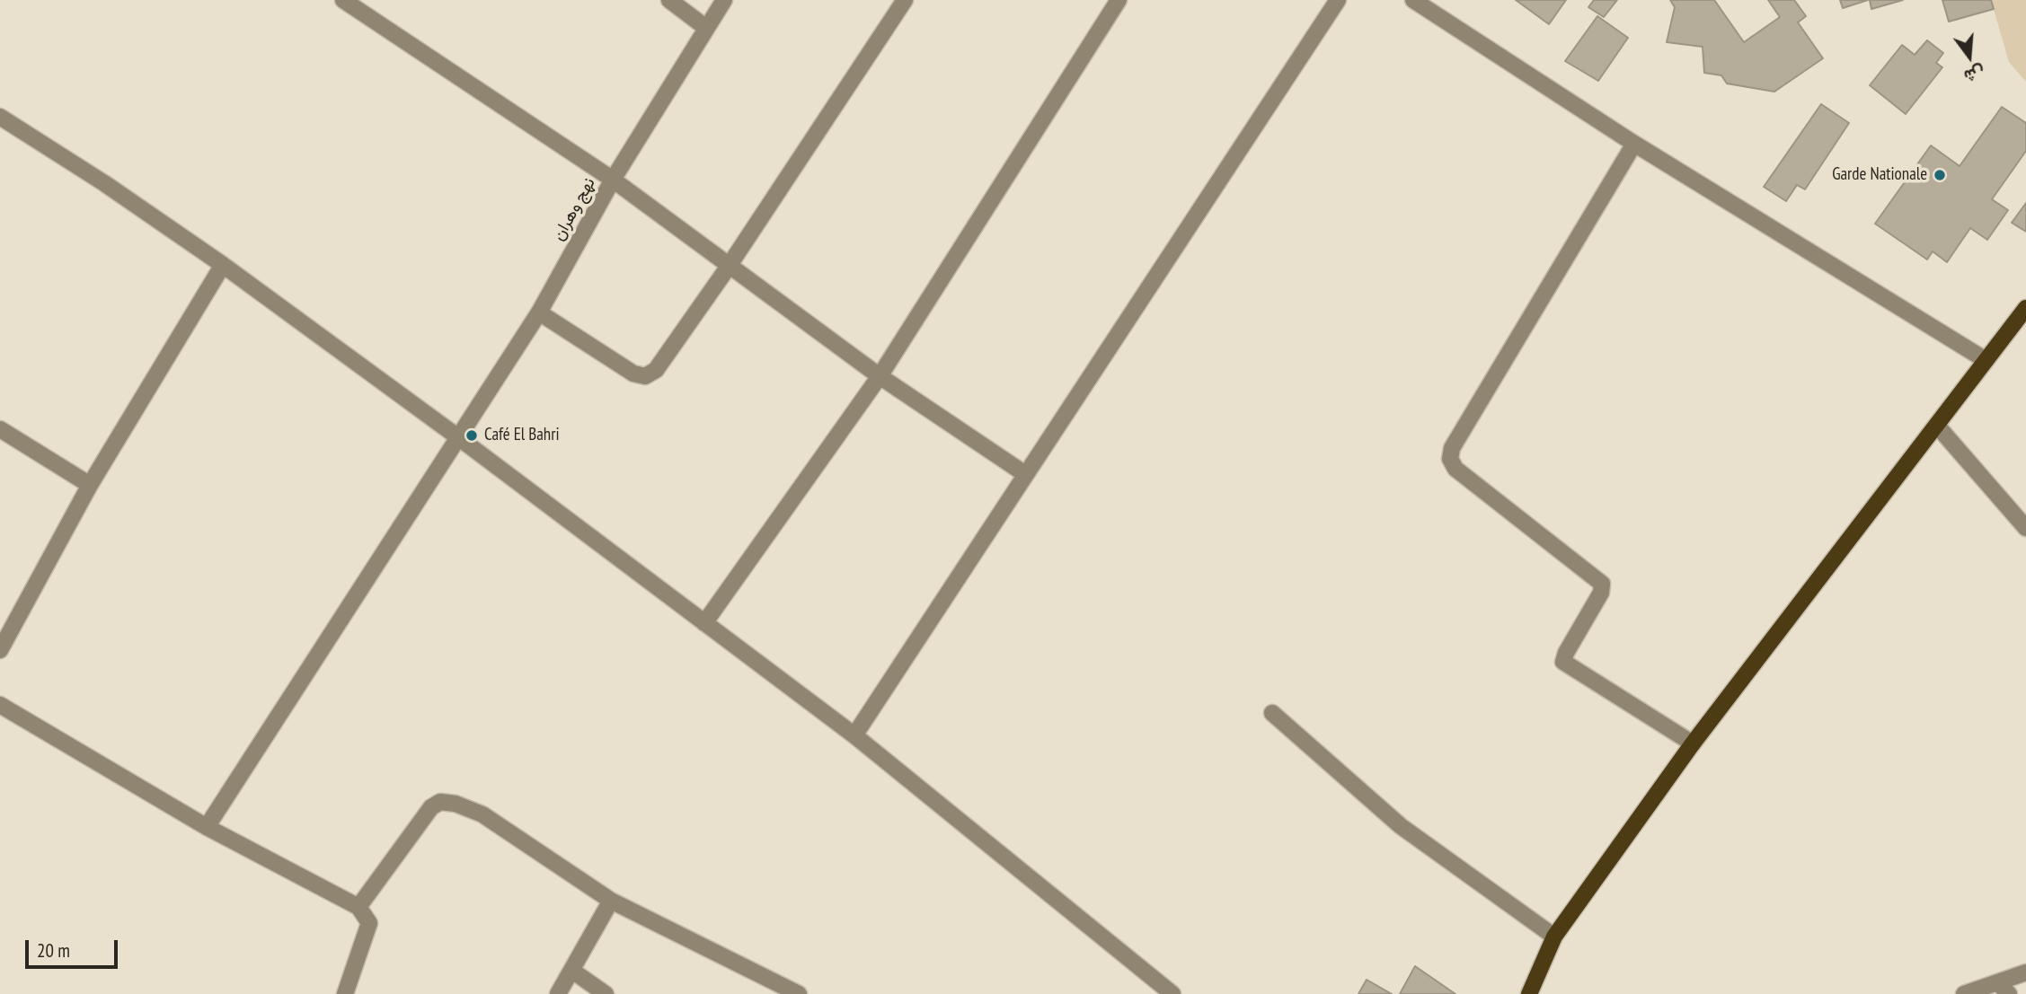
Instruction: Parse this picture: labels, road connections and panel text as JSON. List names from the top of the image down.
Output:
{
  "streets": {
    "street": ["نهج وهران"]
  },
  "places": ["Garde Nationale", "Café El Bahri"],
  "scale_bar": "20 m",
  "north": "bottom"
}
